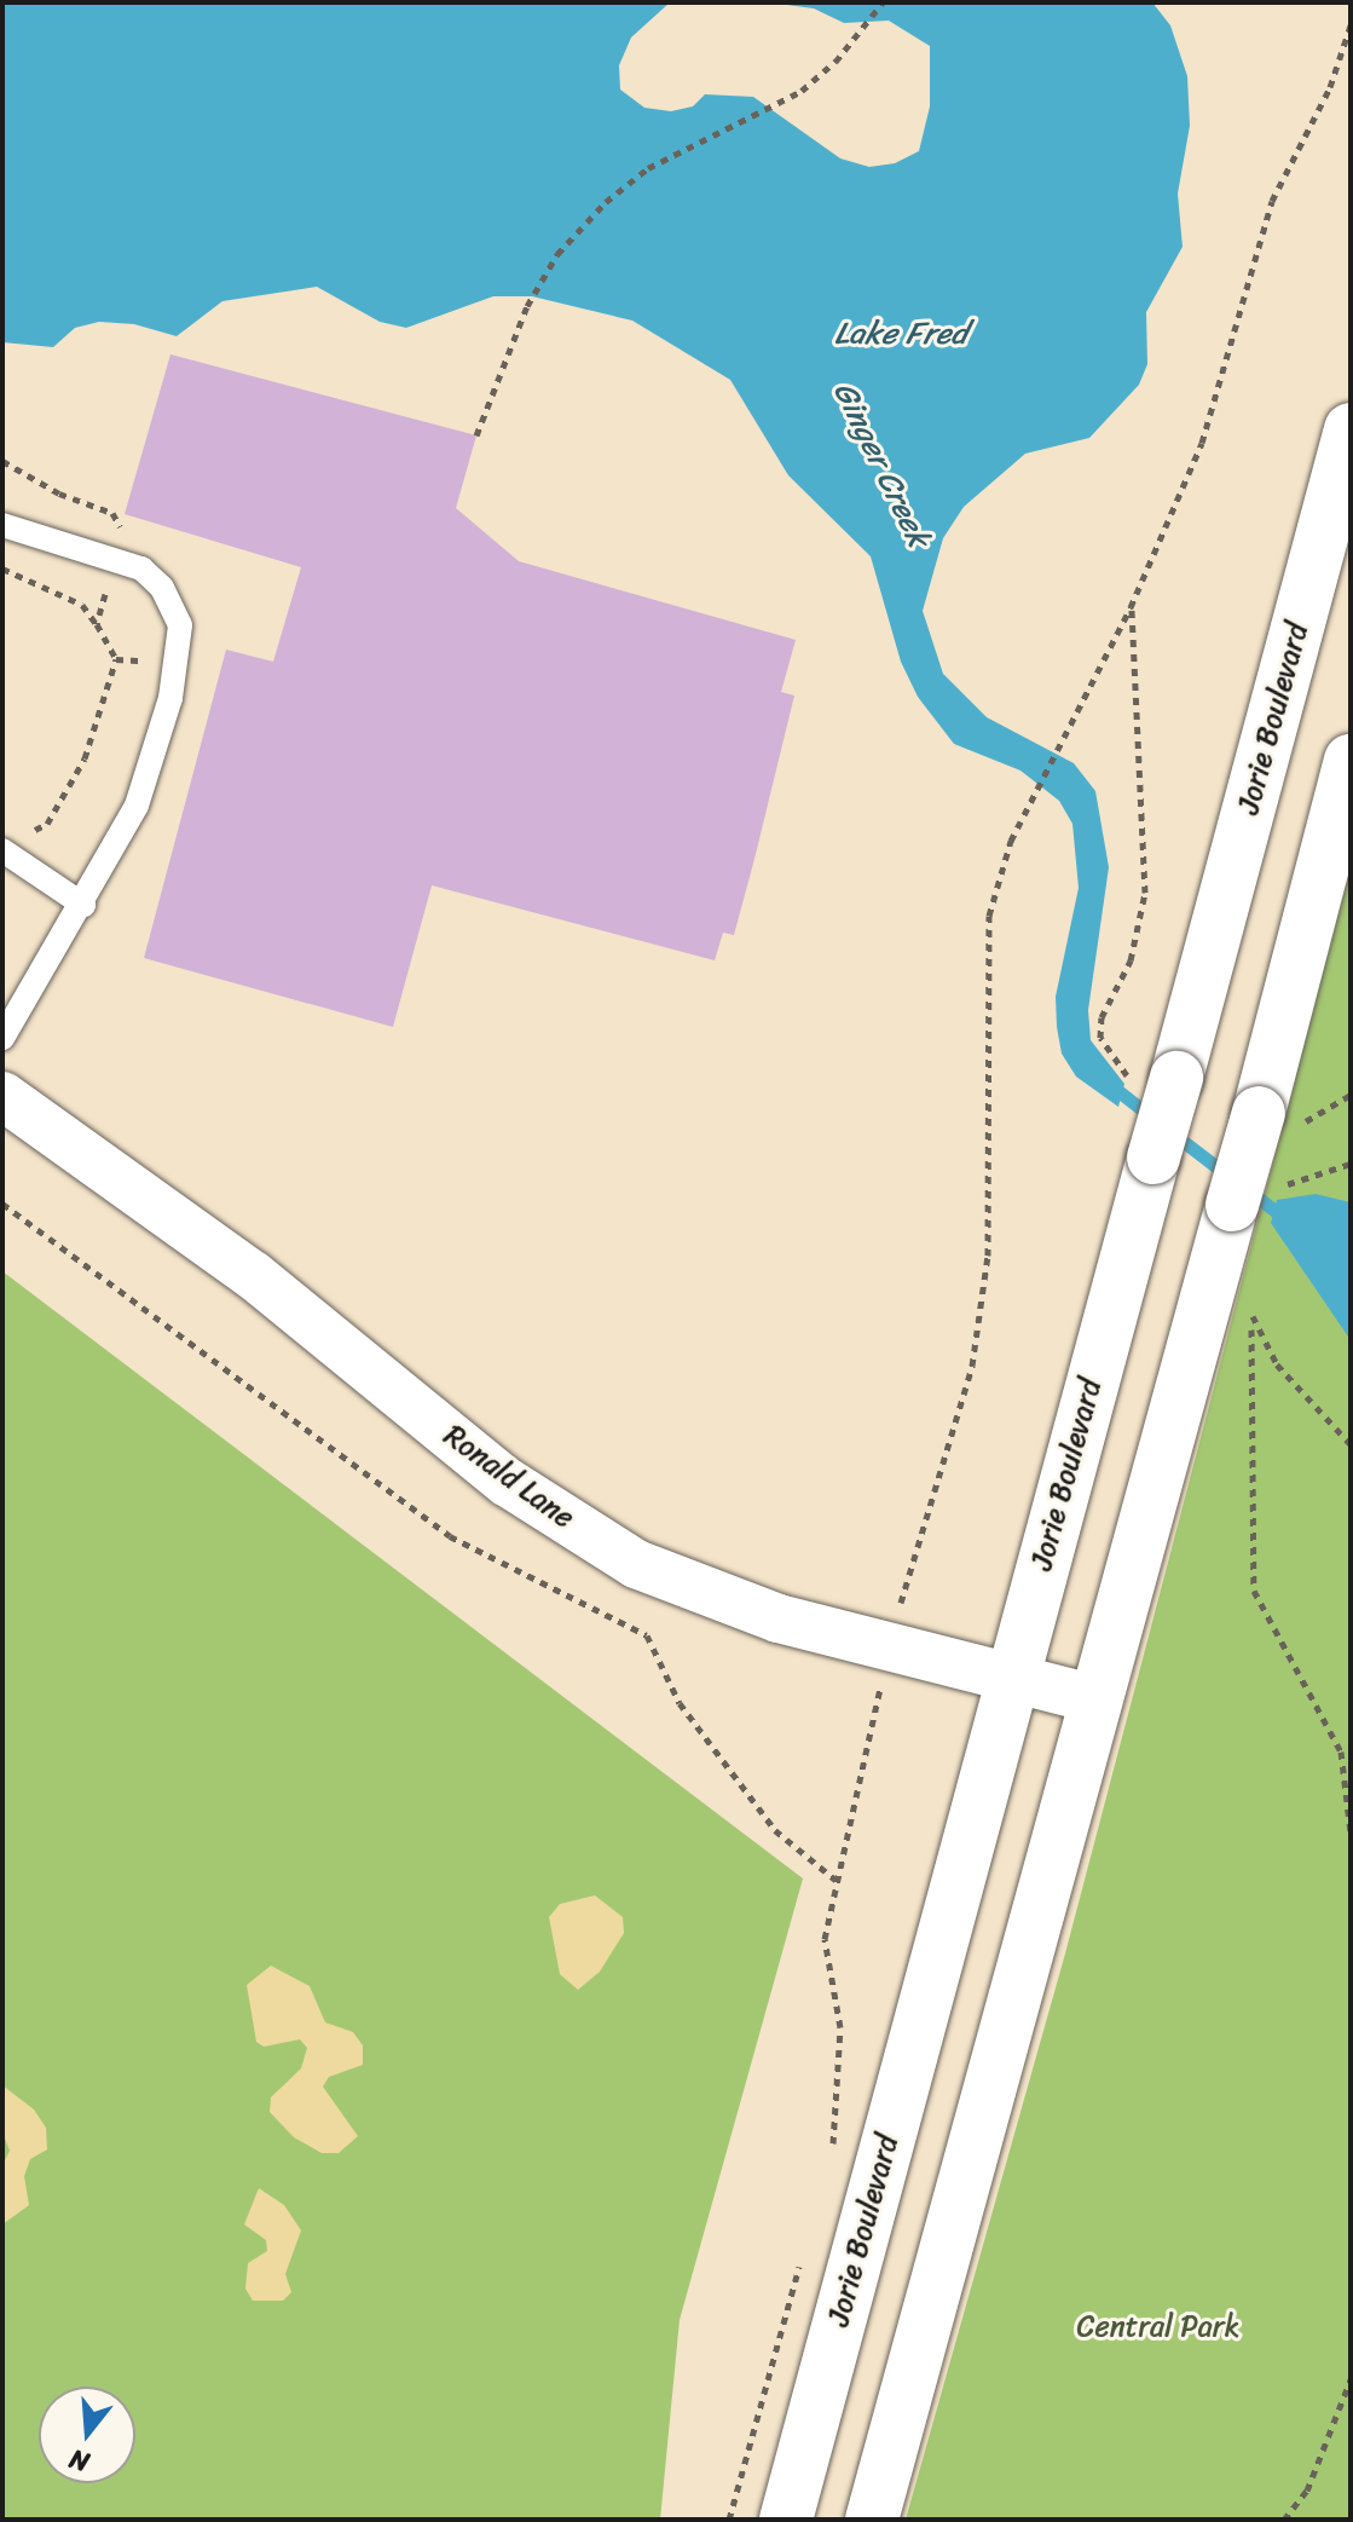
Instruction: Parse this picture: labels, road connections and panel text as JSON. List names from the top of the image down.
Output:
{
  "streets": {
    "main road": ["Jorie Boulevard"],
    "street": ["Ronald Lane"]
  },
  "crossings": [
    ["Jorie Boulevard", "Ronald Lane"]
  ],
  "water": ["Lake Fred", "Ginger Creek"],
  "parks": ["Central Park"],
  "north": "bottom"
}
